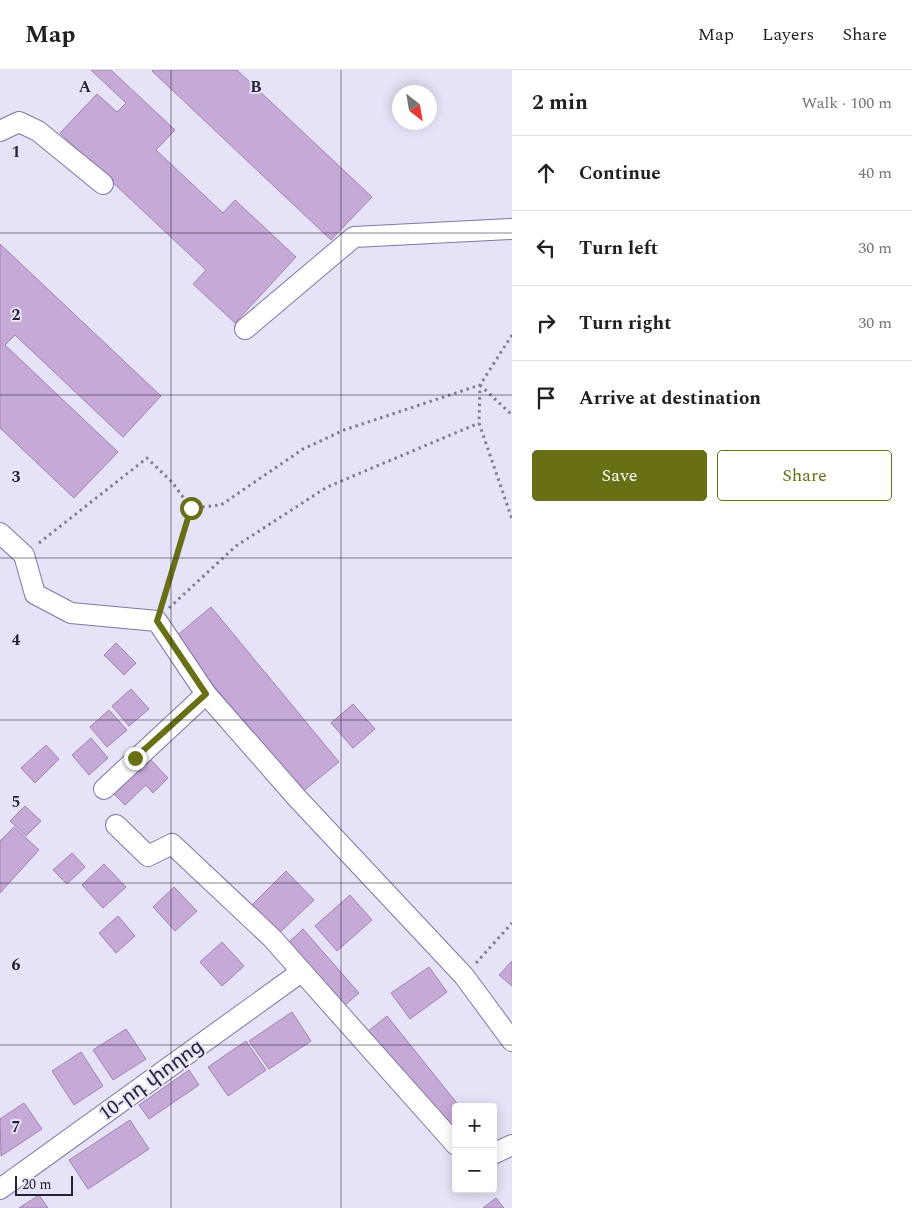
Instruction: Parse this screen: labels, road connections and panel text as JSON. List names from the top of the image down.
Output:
{
  "streets": {
    "street": ["10-րդ փողոց"]
  },
  "scale_bar": "20 m",
  "north": "bottom right",
  "page": {
    "header": "Map",
    "nav": ["Map", "Layers", "Share"],
    "heading": ["2 min", "Walk · 100 m"],
    "list": [
      ["Continue", "40 m"],
      ["Turn left", "30 m"],
      ["Turn right", "30 m"],
      "Arrive at destination"
    ],
    "buttons": ["Save", "Share"],
    "map_buttons": ["+", "−"],
    "scale": "20 m"
  },
  "grid": {
    "columns": ["A", "B"],
    "rows": [
      "1",
      "2",
      "3",
      "4",
      "5",
      "6",
      "7"
    ]
  }
}
